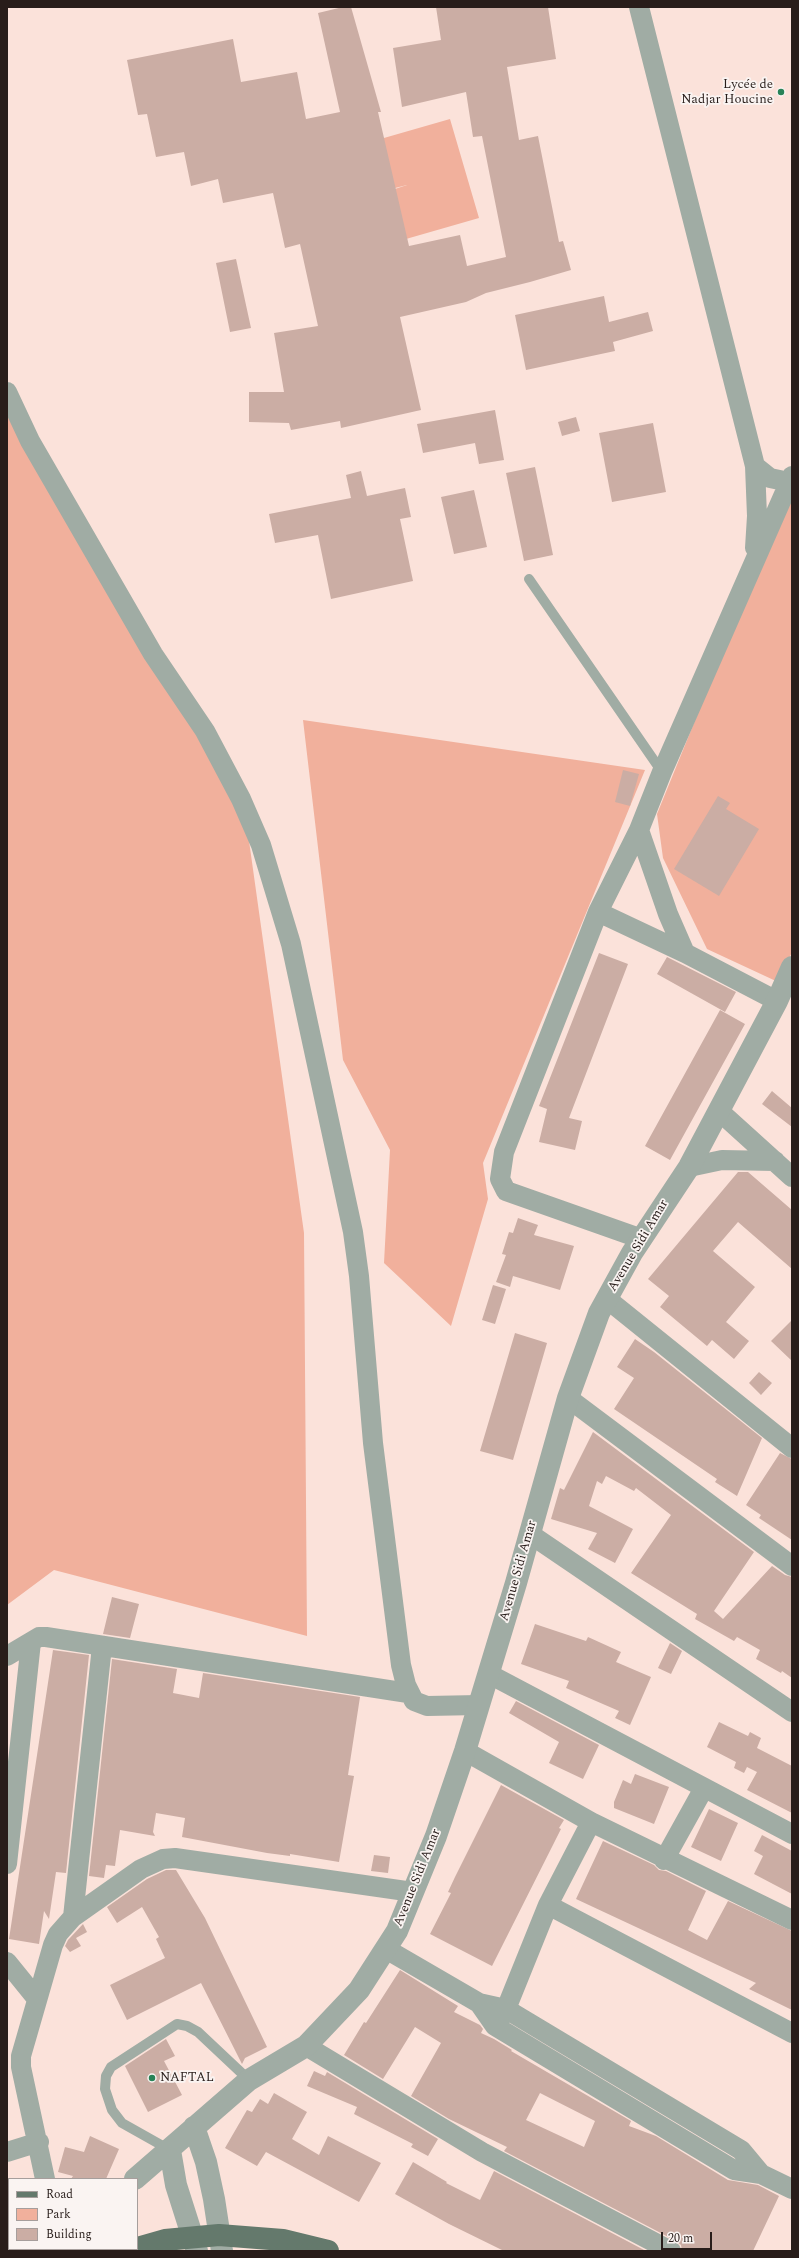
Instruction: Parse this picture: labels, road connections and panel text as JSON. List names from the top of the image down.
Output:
{
  "streets": {
    "street": ["Avenue Sidi Amar"]
  },
  "places": ["Lycée de Nadjar Houcine", "NAFTAL"],
  "legend": ["Road", "Park", "Building"],
  "scale_bar": "20 m"
}
